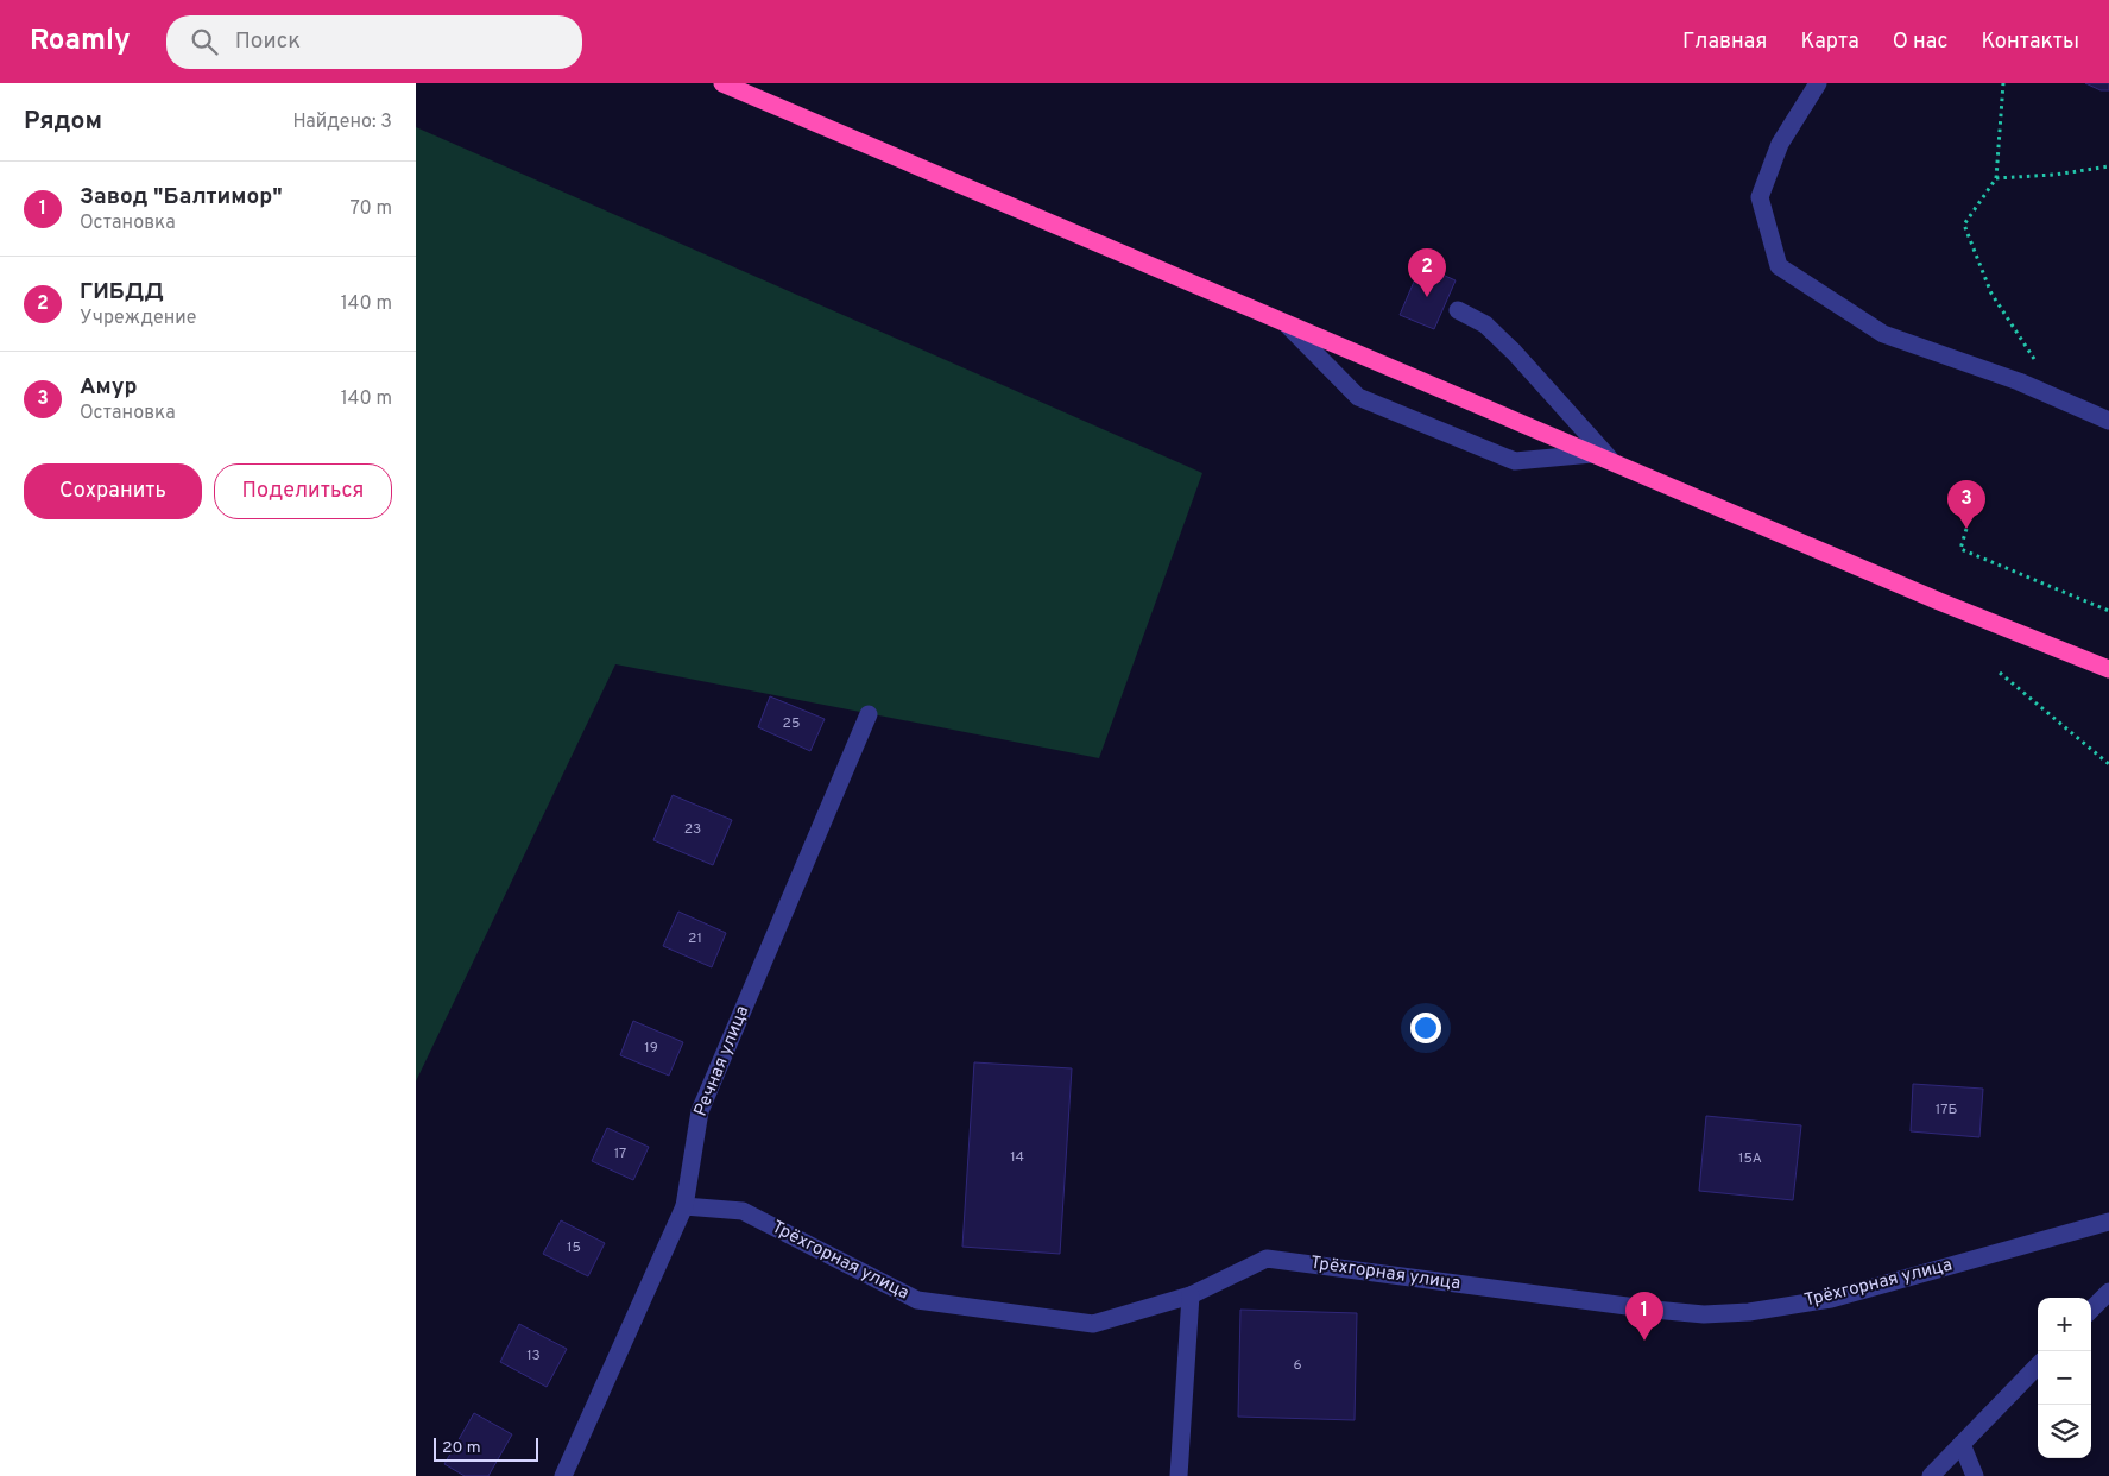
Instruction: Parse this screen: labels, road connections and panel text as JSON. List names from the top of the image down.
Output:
{
  "streets": {
    "street": ["Речная улица", "Трёхгорная улица"]
  },
  "crossings": [
    ["Речная улица", "Трёхгорная улица"]
  ],
  "house_numbers": [
    "25",
    "23",
    "21",
    "19",
    "17Б",
    "17",
    "14",
    "15А",
    "15",
    "13",
    "6"
  ],
  "scale_bar": "20 m",
  "page": {
    "header": "Roamly",
    "search": "Поиск",
    "nav": [
      "Главная",
      "Карта",
      "О нас",
      "Контакты"
    ],
    "heading": ["Рядом", "Найдено: 3"],
    "list": [
      {
        "mark": "1",
        "name": "Завод \"Балтимор\"",
        "note": "Остановка",
        "value": "70 m"
      },
      {
        "mark": "2",
        "name": "ГИБДД",
        "note": "Учреждение",
        "value": "140 m"
      },
      {
        "mark": "3",
        "name": "Амур",
        "note": "Остановка",
        "value": "140 m"
      }
    ],
    "pins": ["2", "3", "1"],
    "buttons": ["Сохранить", "Поделиться"],
    "map_buttons": ["+", "−"],
    "scale": "20 m"
  }
}
